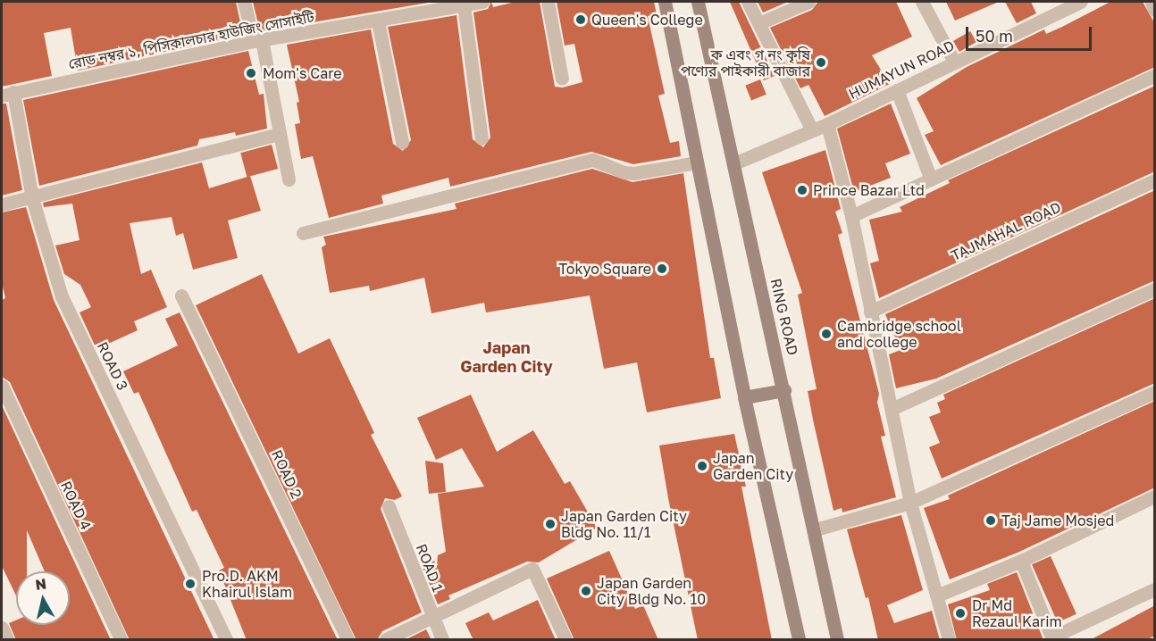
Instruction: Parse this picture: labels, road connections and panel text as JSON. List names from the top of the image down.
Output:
{
  "streets": {
    "main road": ["RING ROAD"],
    "street": [
      "রোড নম্বর ১, পিসিকালচার হাউজিং সোসাইটি",
      "HUMAYUN ROAD",
      "TAJMAHAL ROAD",
      "ROAD 3",
      "ROAD 2",
      "ROAD 4",
      "ROAD 1"
    ]
  },
  "crossings": [
    ["রোড নম্বর ১, পিসিকালচার হাউজিং সোসাইটি", "ROAD 3"],
    ["HUMAYUN ROAD", "RING ROAD"]
  ],
  "districts": ["Japan Garden City"],
  "places": [
    "Queen's College",
    "ক এবং গ নং কৃষি পণ্যের পাইকারী বাজার",
    "Mom's Care",
    "Prince Bazar Ltd",
    "Tokyo Square",
    "Cambridge school and college",
    "Japan Garden City",
    "Taj Jame Mosjed",
    "Japan Garden City Bldg No. 11/1",
    "Pro.D. AKM Khairul Islam",
    "Japan Garden City Bldg No. 10",
    "Dr Md Rezaul Karim"
  ],
  "scale_bar": "50 m",
  "north": "top"
}
